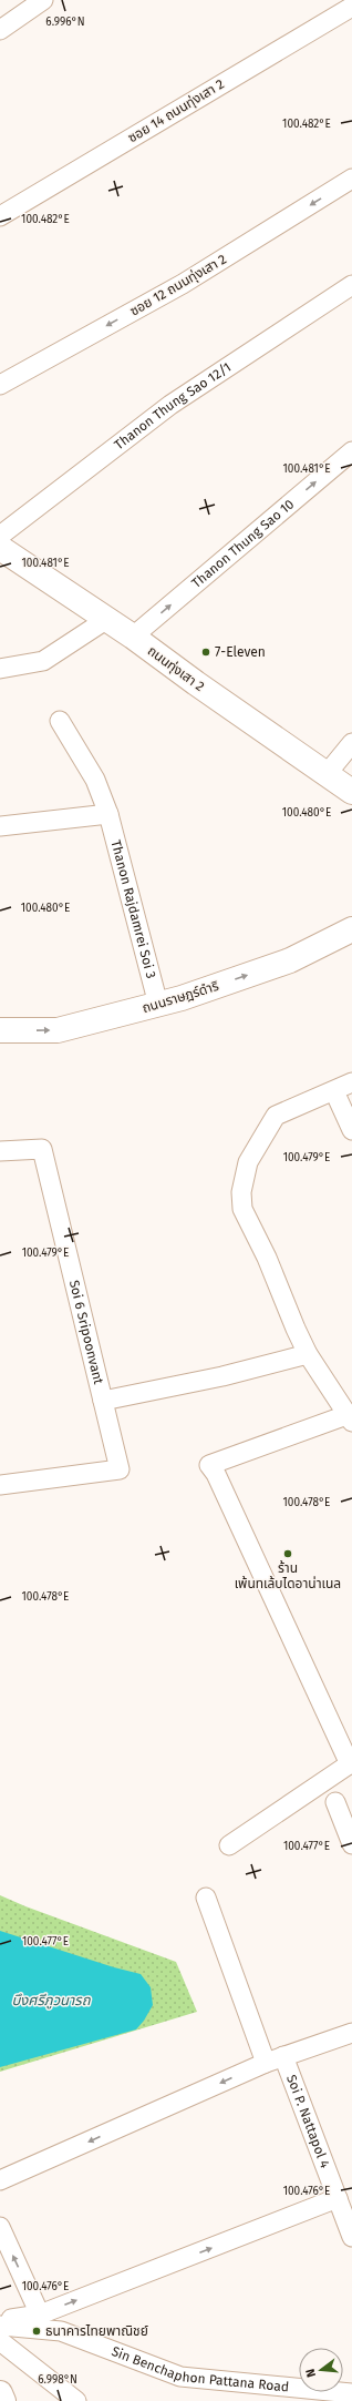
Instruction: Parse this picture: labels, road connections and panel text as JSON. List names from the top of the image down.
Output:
{
  "streets": {
    "street": [
      "ซอย 14 ถนนทุ่งเสา 2",
      "ซอย 12 ถนนทุ่งเสา 2",
      "Thanon Thung Sao 12/1",
      "Thanon Thung Sao 10",
      "ถนนทุ่งเสา 2",
      "Thanon Rajdamrei Soi 3",
      "ถนนราษฎร์ดำริ",
      "Soi 6 Sripoonvant",
      "Soi P. Nattapol 4",
      "Sin Benchaphon Pattana Road"
    ]
  },
  "crossings": [
    ["Thanon Thung Sao 10", "ถนนทุ่งเสา 2"],
    ["Thanon Rajdamrei Soi 3", "ถนนราษฎร์ดำริ"]
  ],
  "one_way": ["ซอย 12 ถนนทุ่งเสา 2", "Thanon Thung Sao 10"],
  "water": ["บึงศรีภูวนารถ"],
  "places": ["7-Eleven", "ร้าน เพ้นทเล้บไดอาน่าเนล", "ธนาคารไทยพาณิชย์"],
  "north": "left",
  "coordinates": [
    "6.996°N",
    "100.482°E",
    "100.481°E",
    "100.480°E",
    "100.479°E",
    "100.478°E",
    "100.477°E",
    "100.476°E",
    "6.998°N"
  ]
}
